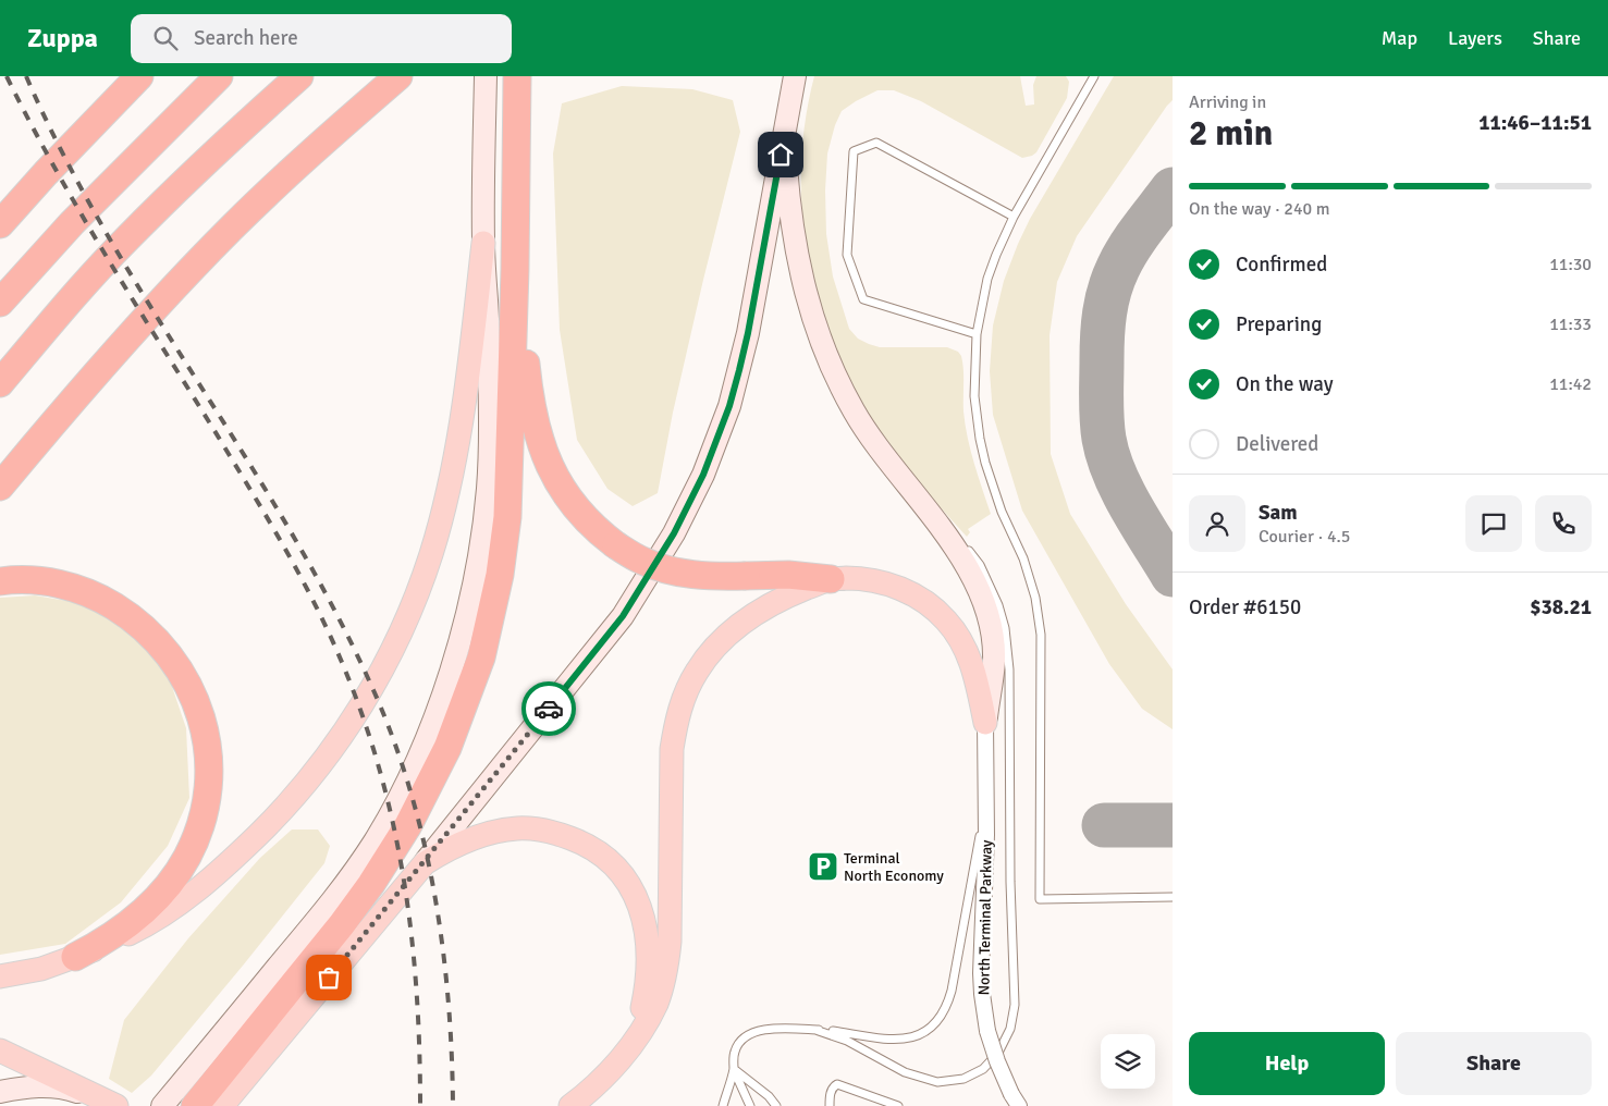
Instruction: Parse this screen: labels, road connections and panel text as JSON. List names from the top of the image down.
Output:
{
  "streets": {
    "street": ["North Terminal Parkway"]
  },
  "places": {
    "parking": ["Terminal North Economy"]
  },
  "page": {
    "header": "Zuppa",
    "search": "Search here",
    "nav": ["Map", "Layers", "Share"],
    "heading": ["2 min", "Arriving in", "11:46–11:51"],
    "panel": [
      "Sam",
      "Courier · 4.5",
      "Order #6150",
      "$38.21"
    ],
    "bar": "On the way · 240 m",
    "list": [
      ["Confirmed", "11:30"],
      ["Preparing", "11:33"],
      ["On the way", "11:42"],
      "Delivered"
    ],
    "buttons": ["Help", "Share"]
  }
}
